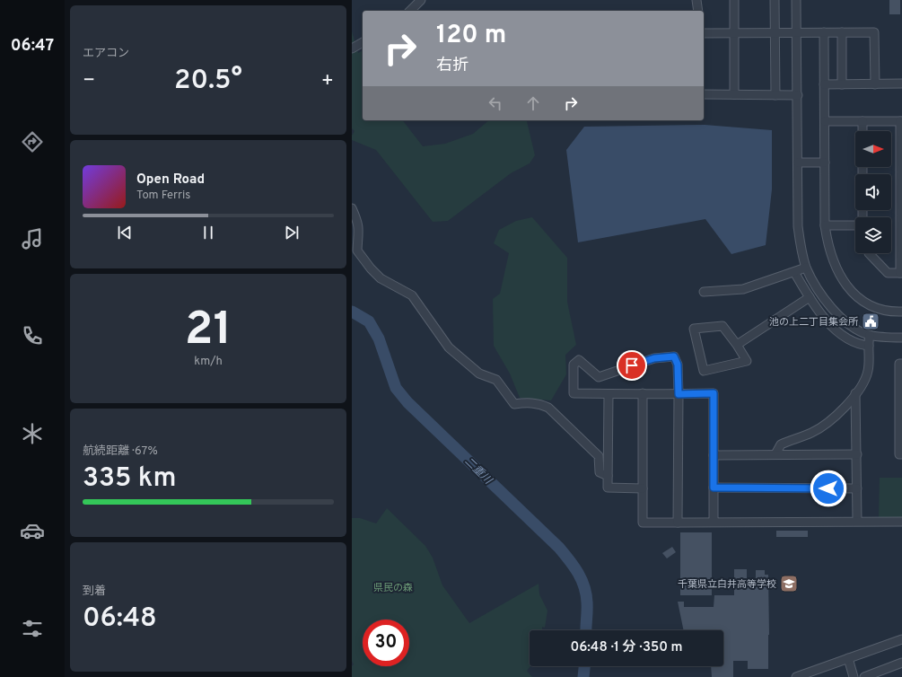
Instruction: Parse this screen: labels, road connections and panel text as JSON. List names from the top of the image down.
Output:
{
  "water": ["二重川"],
  "parks": ["県民の森"],
  "places": {
    "public building": ["池の上二丁目集会所"],
    "school or university": ["千葉県立白井高等学校"]
  },
  "north": "right",
  "page": {
    "tabs": "06:47",
    "tile": [
      "エアコン",
      ["21", "km/h"],
      ["航続距離 · 67%", "335 km"],
      ["到着", "06:48"]
    ],
    "turn": ["120 m", "右折"],
    "heat": ["−", "20.5°", "+"],
    "song": ["Open Road", "Tom Ferris"],
    "limit": "30",
    "trip": "06:48 · 1 分 · 350 m"
  }
}
